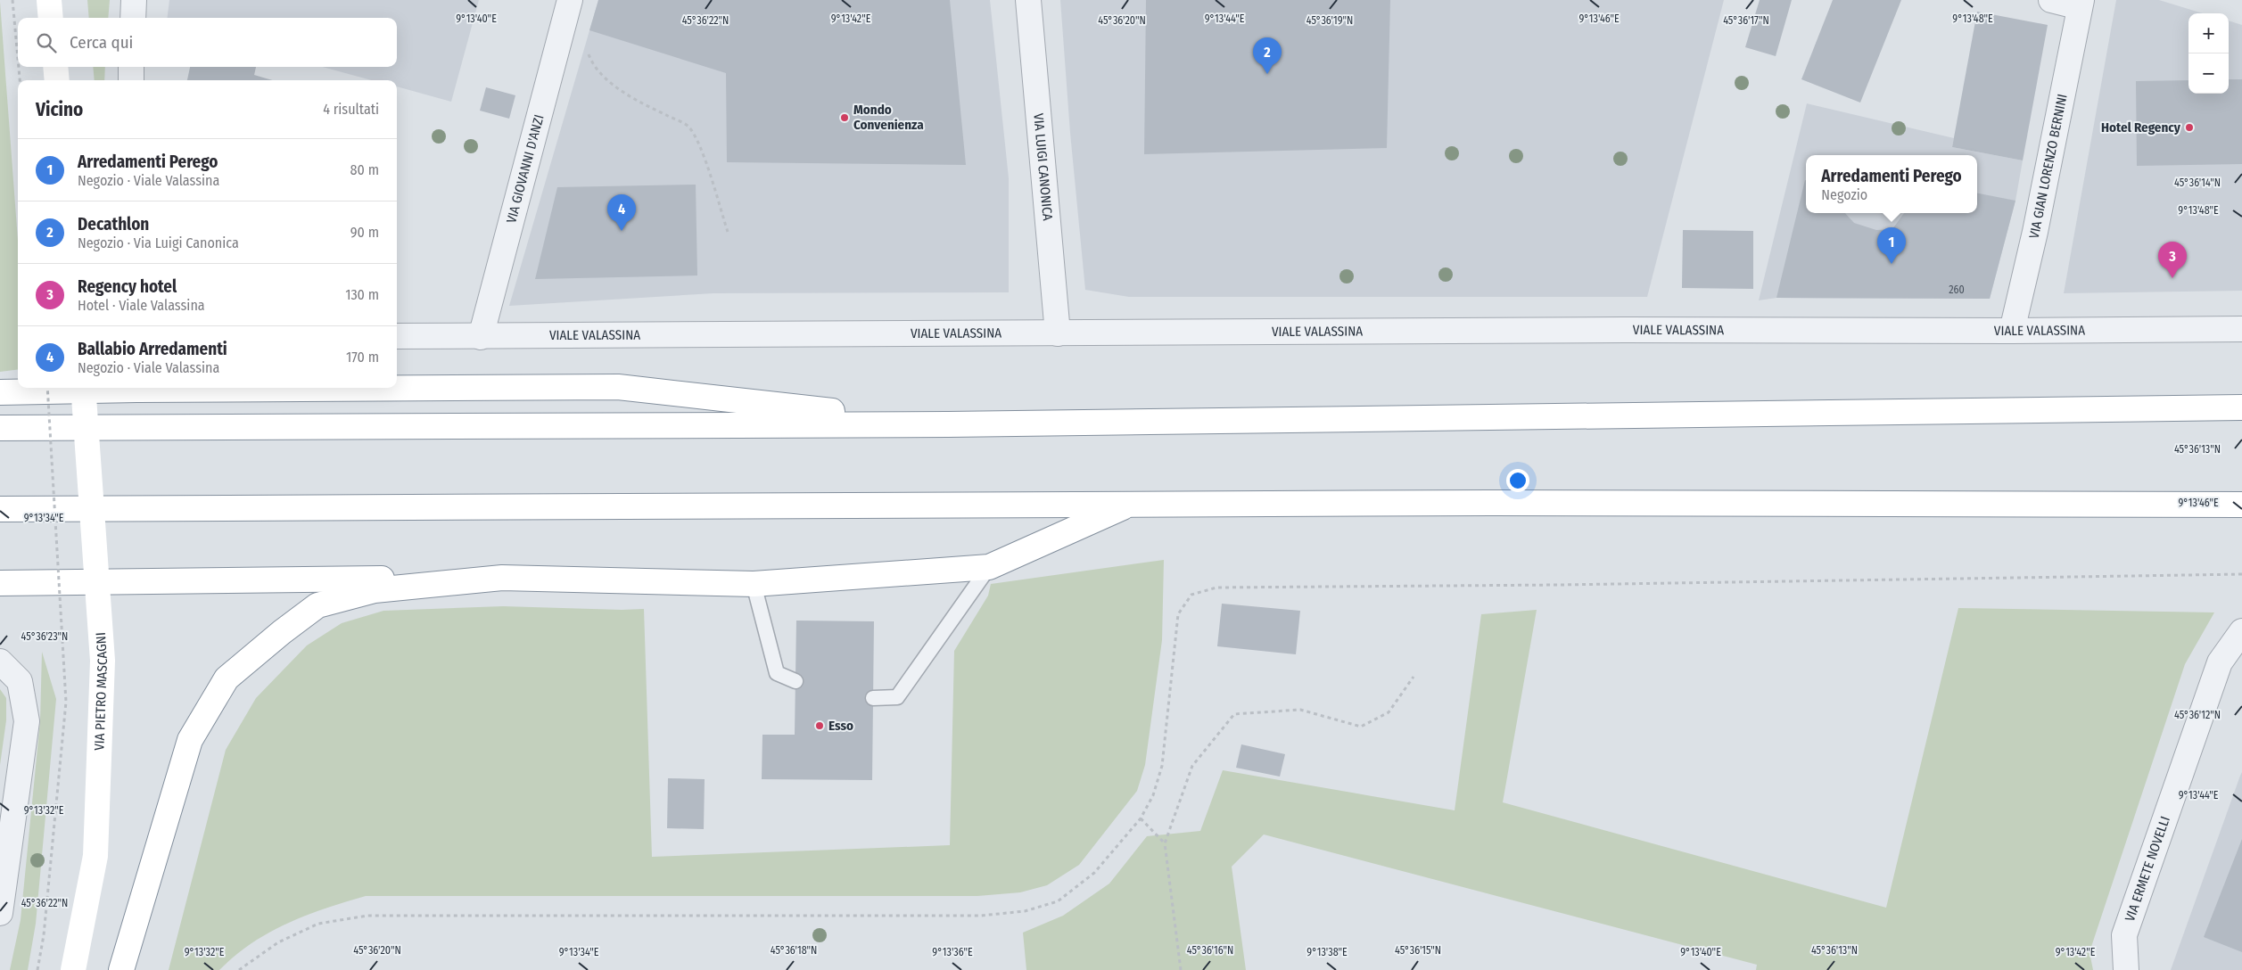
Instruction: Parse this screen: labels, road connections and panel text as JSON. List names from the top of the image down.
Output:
{
  "streets": {
    "main road": ["VIA PIETRO MASCAGNI"],
    "street": [
      "VIA GIAN LORENZO BERNINI",
      "VIA LUIGI CANONICA",
      "VIA GIOVANNI D'ANZI",
      "VIALE VALASSINA",
      "VIA ERMETE NOVELLI"
    ]
  },
  "crossings": [
    ["VIA GIAN LORENZO BERNINI", "VIALE VALASSINA"],
    ["VIA LUIGI CANONICA", "VIALE VALASSINA"],
    ["VIA GIOVANNI D'ANZI", "VIALE VALASSINA"]
  ],
  "places": ["Mondo Convenienza", "Hotel Regency", "Esso"],
  "house_numbers": ["260"],
  "page": {
    "map_buttons": ["+", "−"],
    "search": "Cerca qui",
    "pins": [
      "2",
      "4",
      "1",
      "3"
    ],
    "heading": ["Vicino", "4 risultati"],
    "list": [
      {
        "mark": "1",
        "name": "Arredamenti Perego",
        "note": "Negozio · Viale Valassina",
        "value": "80 m"
      },
      {
        "mark": "2",
        "name": "Decathlon",
        "note": "Negozio · Via Luigi Canonica",
        "value": "90 m"
      },
      {
        "mark": "3",
        "name": "Regency hotel",
        "note": "Hotel · Viale Valassina",
        "value": "130 m"
      },
      {
        "mark": "4",
        "name": "Ballabio Arredamenti",
        "note": "Negozio · Viale Valassina",
        "value": "170 m"
      }
    ],
    "popup": ["Arredamenti Perego", "Negozio"]
  },
  "coordinates": [
    "9°13'40\"E",
    "9°13'44\"E",
    "9°13'46\"E",
    "9°13'48\"E",
    "9°13'42\"E",
    "45°36'22\"N",
    "45°36'20\"N",
    "45°36'19\"N",
    "45°36'17\"N",
    "45°36'14\"N",
    "45°36'13\"N",
    "9°13'34\"E",
    "45°36'23\"N",
    "45°36'12\"N",
    "9°13'32\"E",
    "45°36'18\"N",
    "45°36'16\"N",
    "45°36'15\"N",
    "9°13'36\"E",
    "9°13'38\"E"
  ]
}
